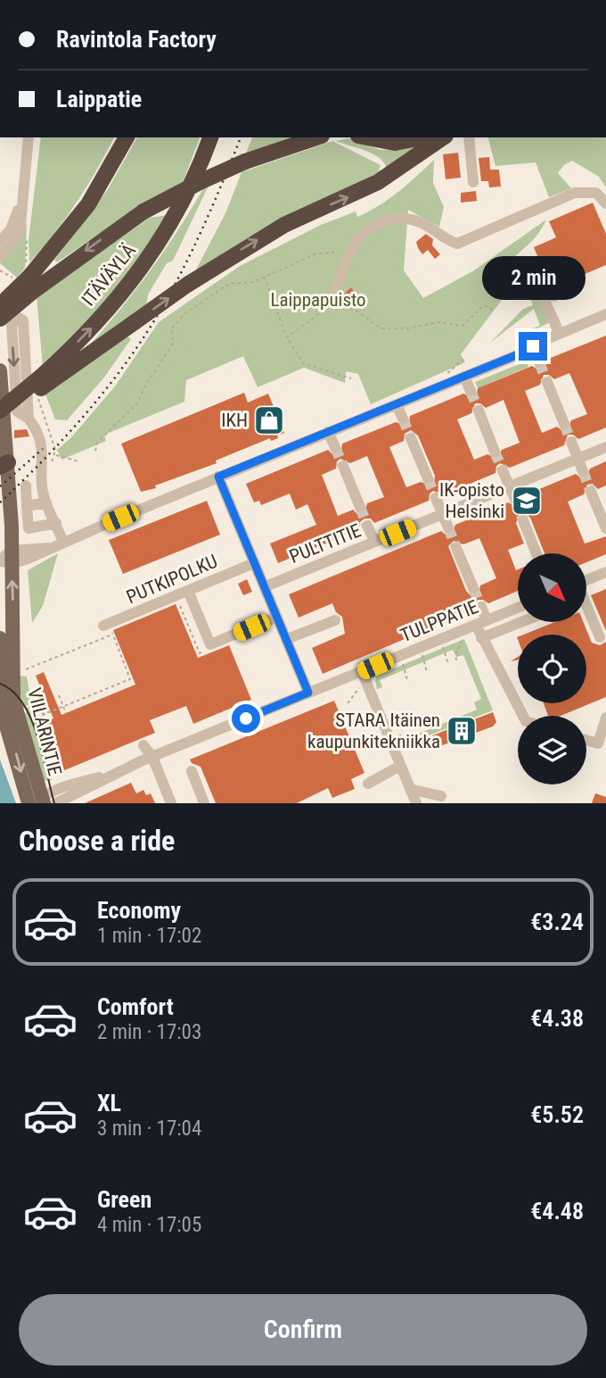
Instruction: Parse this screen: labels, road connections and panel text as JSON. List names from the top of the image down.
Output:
{
  "streets": {
    "highway": ["ITÄVÄYLÄ"],
    "main road": ["VIILARINTIE"],
    "street": ["PULTTITIE", "PUTKIPOLKU", "TULPPATIE"]
  },
  "crossings": [
    ["TULPPATIE", "VIILARINTIE"]
  ],
  "parks": ["Laippapuisto"],
  "places": {
    "shop": ["IKH"],
    "school or university": ["IK-opisto Helsinki"],
    "building": ["STARA Itäinen kaupunkitekniikka"]
  },
  "north": "bottom right",
  "page": {
    "banner": ["Ravintola Factory", "Laippatie"],
    "bubble": "2 min",
    "heading": "Choose a ride",
    "list": [
      {
        "name": "Economy",
        "note": "1 min · 17:02",
        "value": "€3.24"
      },
      {
        "name": "Comfort",
        "note": "2 min · 17:03",
        "value": "€4.38"
      },
      {
        "name": "XL",
        "note": "3 min · 17:04",
        "value": "€5.52"
      },
      {
        "name": "Green",
        "note": "4 min · 17:05",
        "value": "€4.48"
      }
    ],
    "buttons": "Confirm"
  }
}
